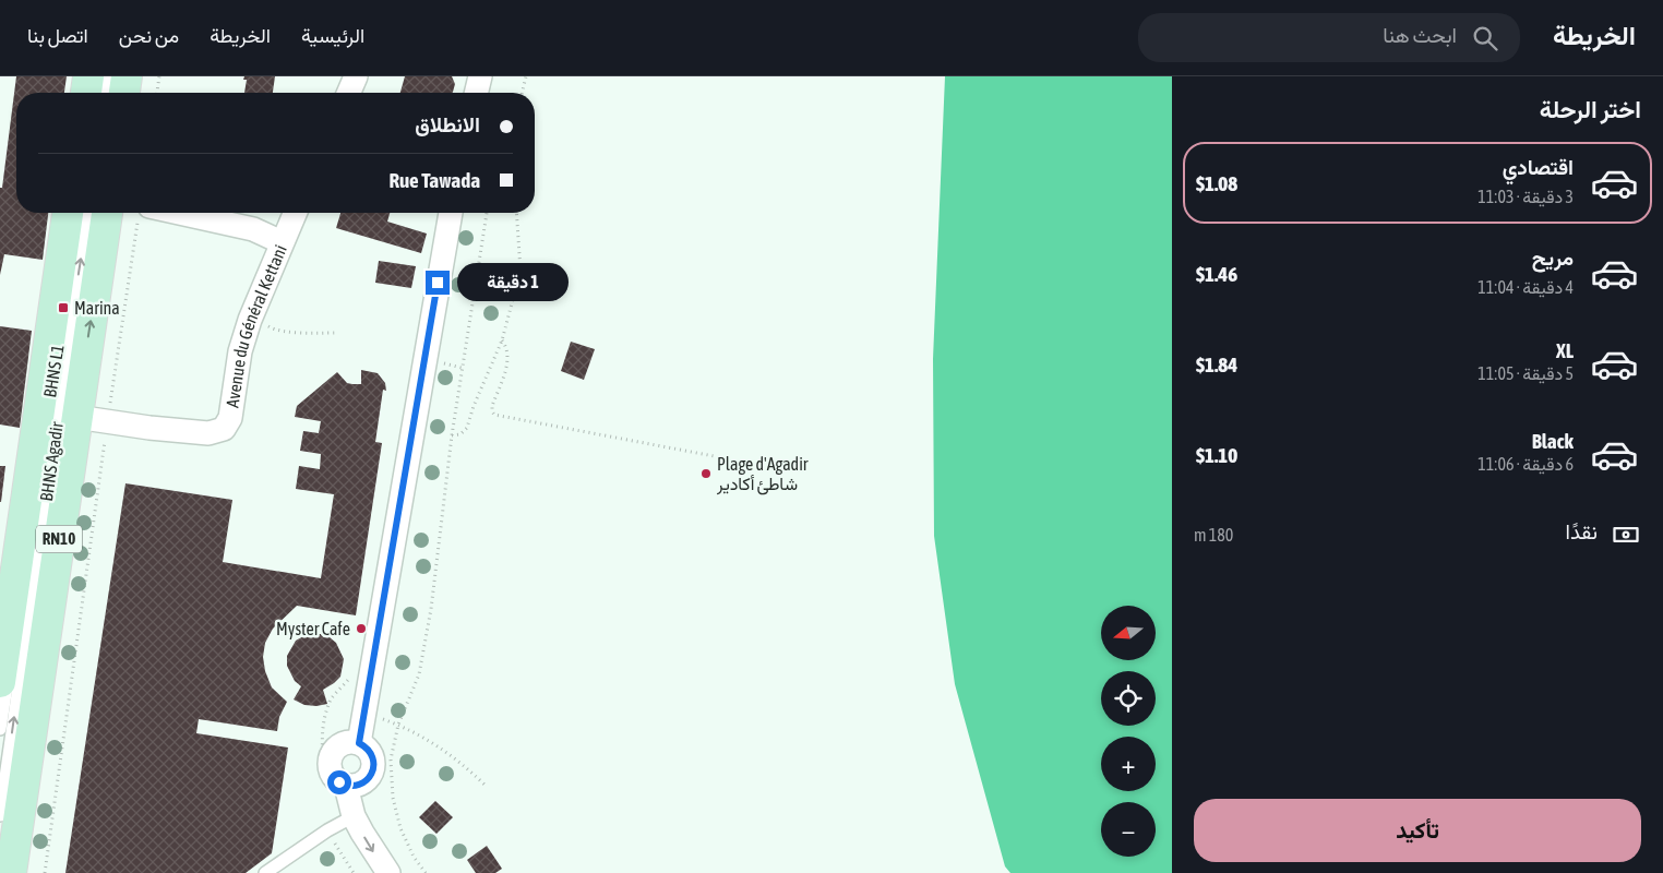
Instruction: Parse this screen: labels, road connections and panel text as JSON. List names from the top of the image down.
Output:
{
  "streets": {
    "main road": ["RN10"],
    "street": ["Avenue du Général Kettani"],
    "lane": ["BHNS L1", "BHNS Agadir"]
  },
  "crossings": [
    ["Avenue du Général Kettani", "RN10"]
  ],
  "one_way": ["BHNS Agadir"],
  "places": {
    "transit": ["Marina"],
    "other": ["Plage d'Agadir شاطئ أكادير", "Myster Cafe"]
  },
  "north": "left",
  "page": {
    "header": "الخريطة",
    "search": "ابحث هنا",
    "nav": [
      "الرئيسية",
      "الخريطة",
      "من نحن",
      "اتصل بنا"
    ],
    "heading": "اختر الرحلة",
    "banner": ["الانطلاق", "Rue Tawada"],
    "list": [
      {
        "name": "اقتصادي",
        "note": "3 دقيقة · 11:03",
        "value": "$1.08"
      },
      {
        "name": "مريح",
        "note": "4 دقيقة · 11:04",
        "value": "$1.46"
      },
      {
        "name": "XL",
        "note": "5 دقيقة · 11:05",
        "value": "$1.84"
      },
      {
        "name": "Black",
        "note": "6 دقيقة · 11:06",
        "value": "$1.10"
      }
    ],
    "bubble": "1 دقيقة",
    "pay": ["نقدًا", "180 m"],
    "map_buttons": ["+", "−"],
    "buttons": "تأكيد"
  }
}
